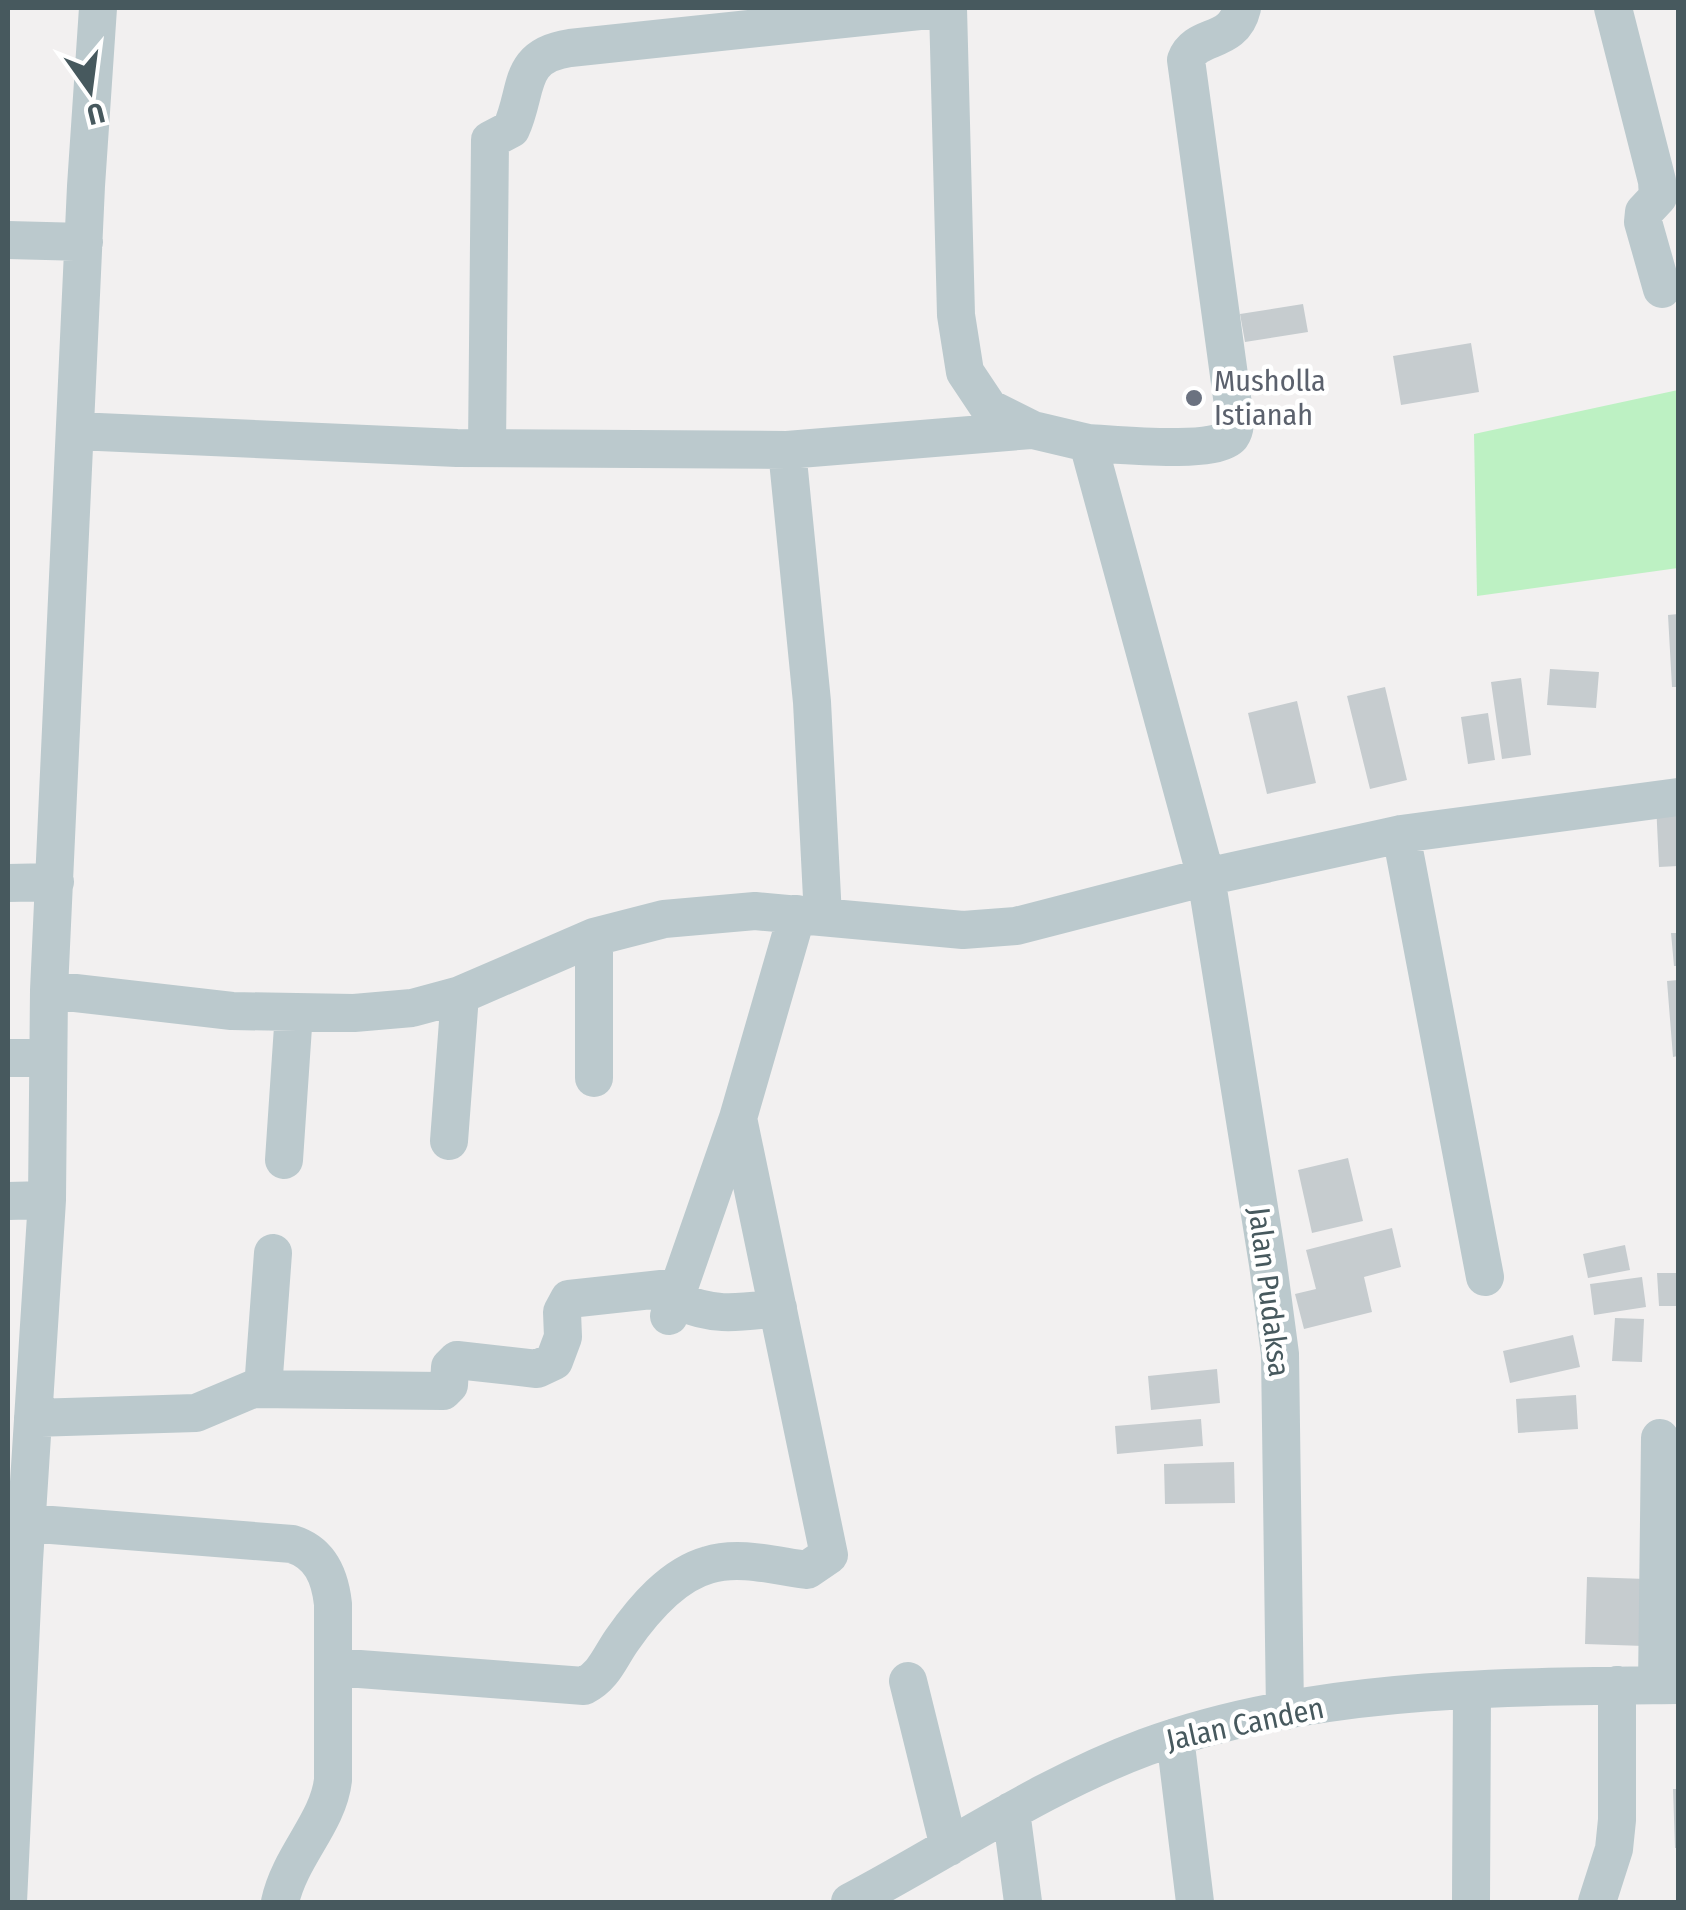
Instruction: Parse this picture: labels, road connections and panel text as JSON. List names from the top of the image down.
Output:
{
  "streets": {
    "street": ["Jalan Pudaksa", "Jalan Canden"]
  },
  "crossings": [
    ["Jalan Pudaksa", "Jalan Canden"]
  ],
  "places": ["Musholla Istianah"],
  "north": "bottom"
}
